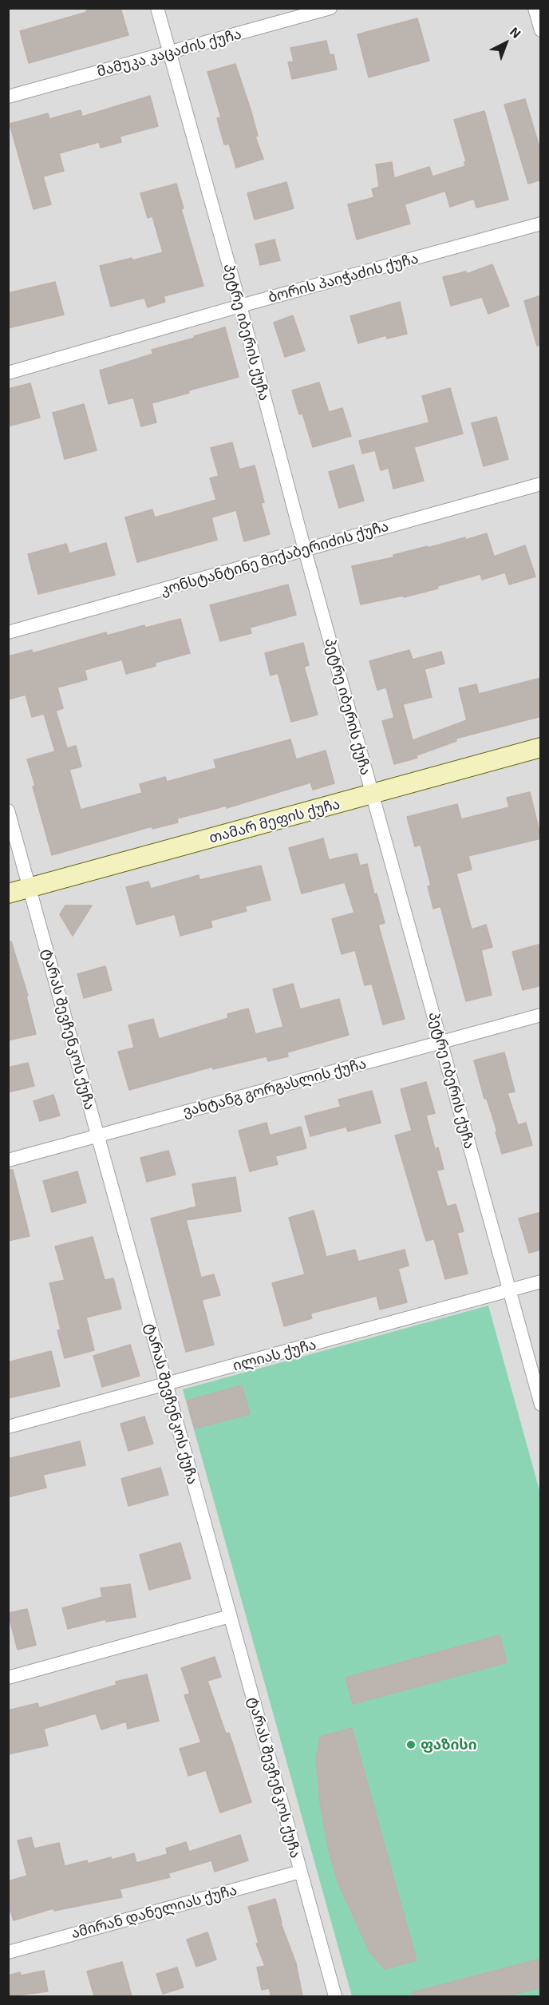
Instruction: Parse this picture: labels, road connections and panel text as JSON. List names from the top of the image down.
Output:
{
  "streets": {
    "street": [
      "მამუკა კაცაძის ქუჩა",
      "ბორის პაიჭაძის ქუჩა",
      "პეტრე იბერის ქუჩა",
      "კონსტანტინე მიქაბერიძის ქუჩა",
      "თამარ მეფის ქუჩა",
      "ტარას შევჩენკოს ქუჩა",
      "ვახტანგ გორგასლის ქუჩა",
      "ილიას ქუჩა",
      "ამირან დანელიას ქუჩა"
    ]
  },
  "crossings": [
    ["მამუკა კაცაძის ქუჩა", "პეტრე იბერის ქუჩა"],
    ["ბორის პაიჭაძის ქუჩა", "პეტრე იბერის ქუჩა"],
    ["პეტრე იბერის ქუჩა", "კონსტანტინე მიქაბერიძის ქუჩა"],
    ["პეტრე იბერის ქუჩა", "თამარ მეფის ქუჩა"],
    ["პეტრე იბერის ქუჩა", "ვახტანგ გორგასლის ქუჩა"],
    ["პეტრე იბერის ქუჩა", "ილიას ქუჩა"],
    ["თამარ მეფის ქუჩა", "ტარას შევჩენკოს ქუჩა"],
    ["ტარას შევჩენკოს ქუჩა", "ვახტანგ გორგასლის ქუჩა"],
    ["ტარას შევჩენკოს ქუჩა", "ილიას ქუჩა"],
    ["ტარას შევჩენკოს ქუჩა", "ამირან დანელიას ქუჩა"]
  ],
  "places": ["ფაზისი"],
  "north": "top right"
}
